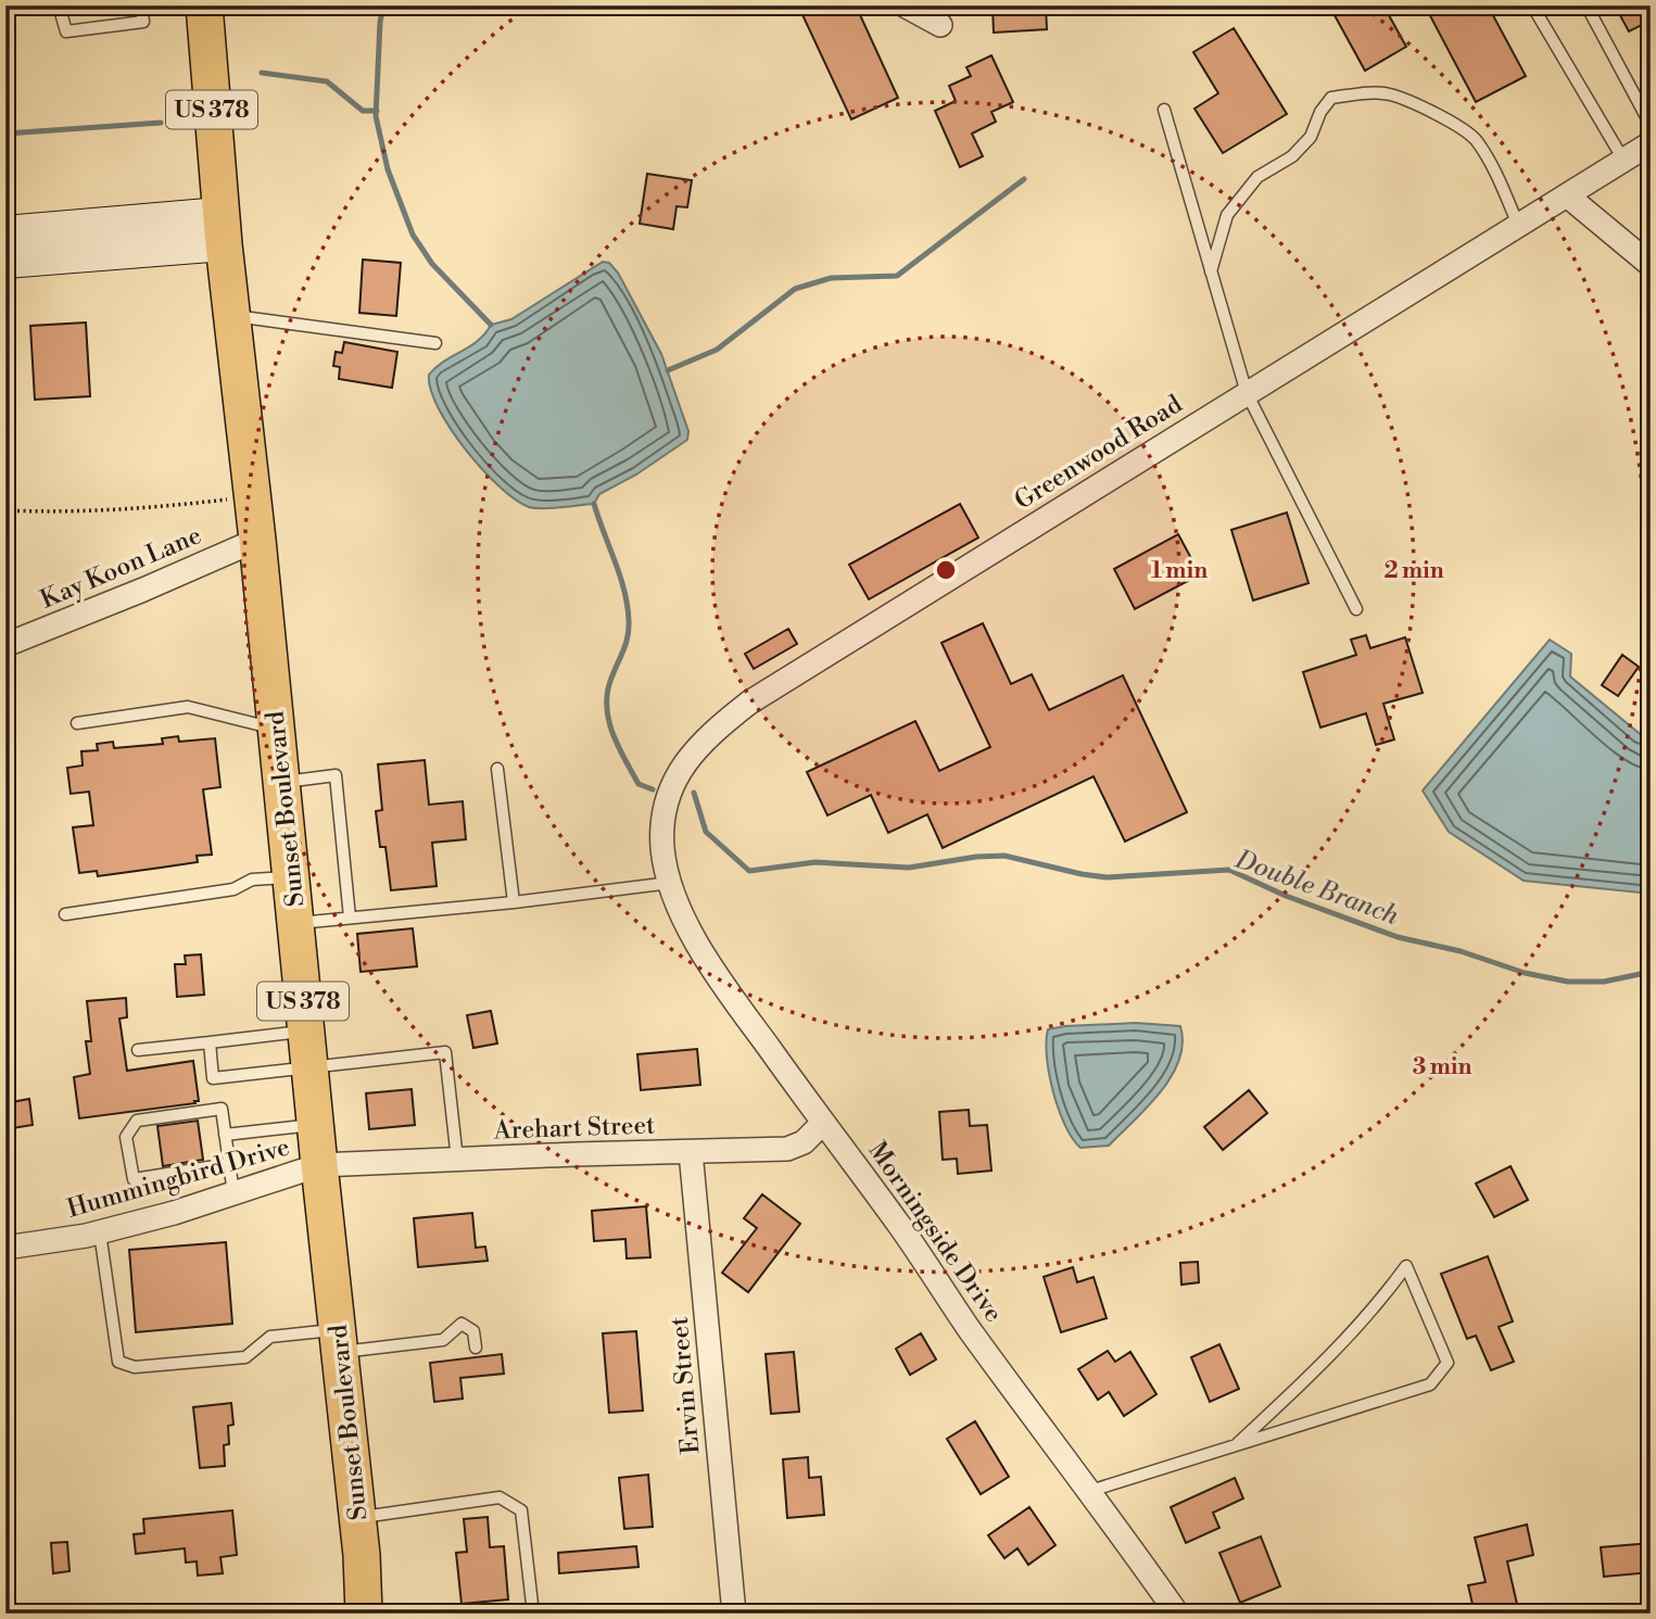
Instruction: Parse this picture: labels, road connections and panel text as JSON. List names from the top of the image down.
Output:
{
  "streets": {
    "main road": ["US 378", "Sunset Boulevard"],
    "street": [
      "Greenwood Road",
      "Kay Koon Lane",
      "Arehart Street",
      "Hummingbird Drive",
      "Morningside Drive",
      "Ervin Street"
    ]
  },
  "crossings": [
    ["Greenwood Road", "Morningside Drive"],
    ["Kay Koon Lane", "Sunset Boulevard"],
    ["Sunset Boulevard", "Arehart Street"],
    ["Sunset Boulevard", "Hummingbird Drive"],
    ["Arehart Street", "Hummingbird Drive"],
    ["Arehart Street", "Morningside Drive"],
    ["Arehart Street", "Ervin Street"]
  ],
  "water": ["Double Branch"],
  "rings": ["1 min", "2 min", "3 min"]
}
